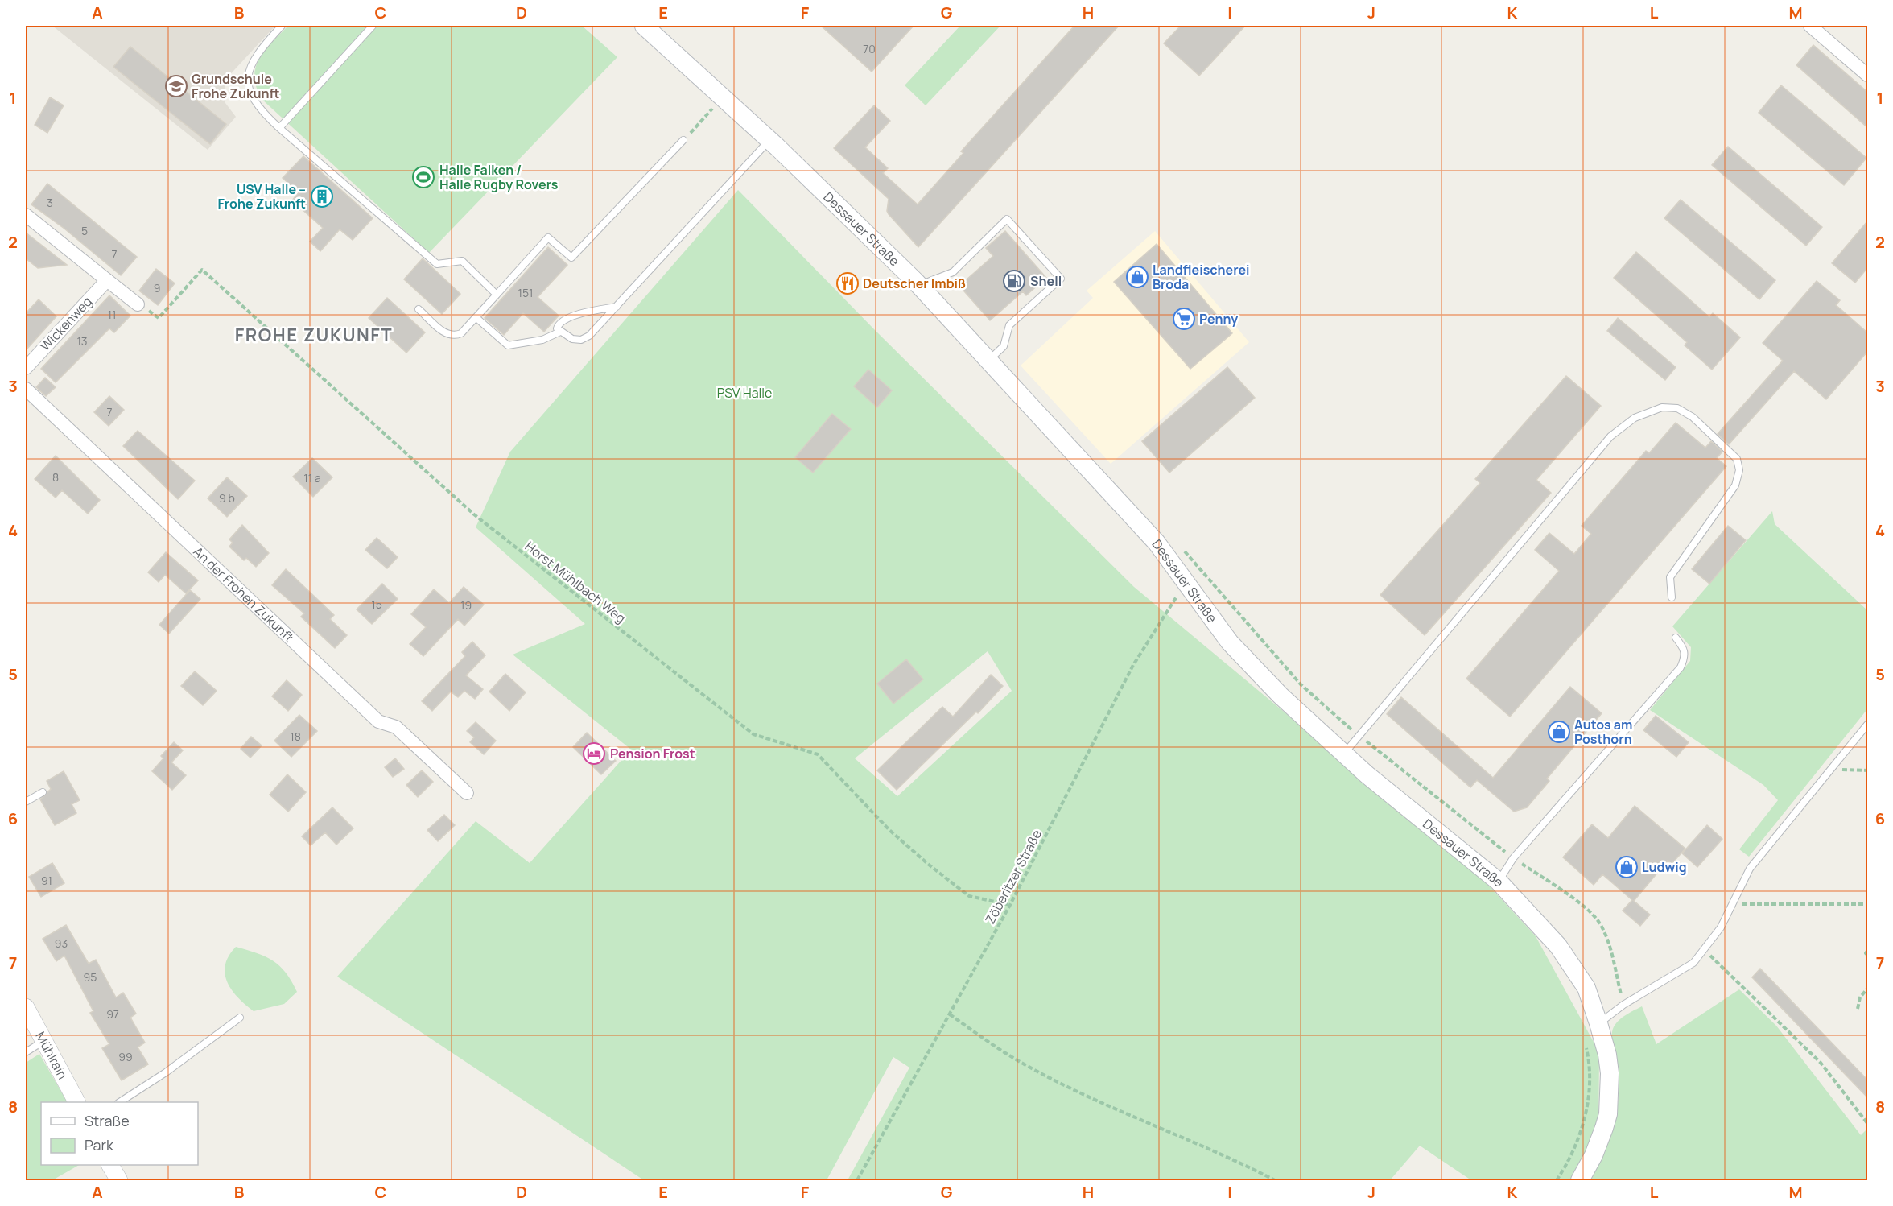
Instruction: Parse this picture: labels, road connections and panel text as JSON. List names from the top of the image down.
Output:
{
  "streets": {
    "main road": ["Dessauer Straße"],
    "street": ["Wickenweg", "An der Frohen Zukunft", "Mühlrain"],
    "path": ["Horst Mühlbach Weg", "Zöberitzer Straße"]
  },
  "crossings": [
    ["Dessauer Straße", "Zöberitzer Straße"],
    ["Horst Mühlbach Weg", "Zöberitzer Straße"]
  ],
  "districts": ["FROHE ZUKUNFT"],
  "parks": ["PSV Halle"],
  "places": {
    "school or university": ["Grundschule Frohe Zukunft"],
    "sports": ["Halle Falken / Halle Rugby Rovers"],
    "building": ["USV Halle – Frohe Zukunft"],
    "shop": ["Landfleischerei Broda", "Autos am Posthorn", "Ludwig"],
    "fuel station": ["Shell"],
    "restaurant": ["Deutscher Imbiß"],
    "supermarket": ["Penny"],
    "hotel": ["Pension Frost"]
  },
  "house_numbers": [
    "70",
    "3",
    "5",
    "7",
    "9",
    "151",
    "11",
    "13",
    "7",
    "8",
    "11 a",
    "9 b",
    "15",
    "19",
    "18",
    "91",
    "93",
    "95",
    "97",
    "99"
  ],
  "legend": ["Straße", "Park"],
  "grid": {
    "columns": [
      "A",
      "B",
      "C",
      "D",
      "E",
      "F",
      "G",
      "H",
      "I",
      "J",
      "K",
      "L",
      "M"
    ],
    "rows": [
      "1",
      "2",
      "3",
      "4",
      "5",
      "6",
      "7",
      "8"
    ]
  }
}
